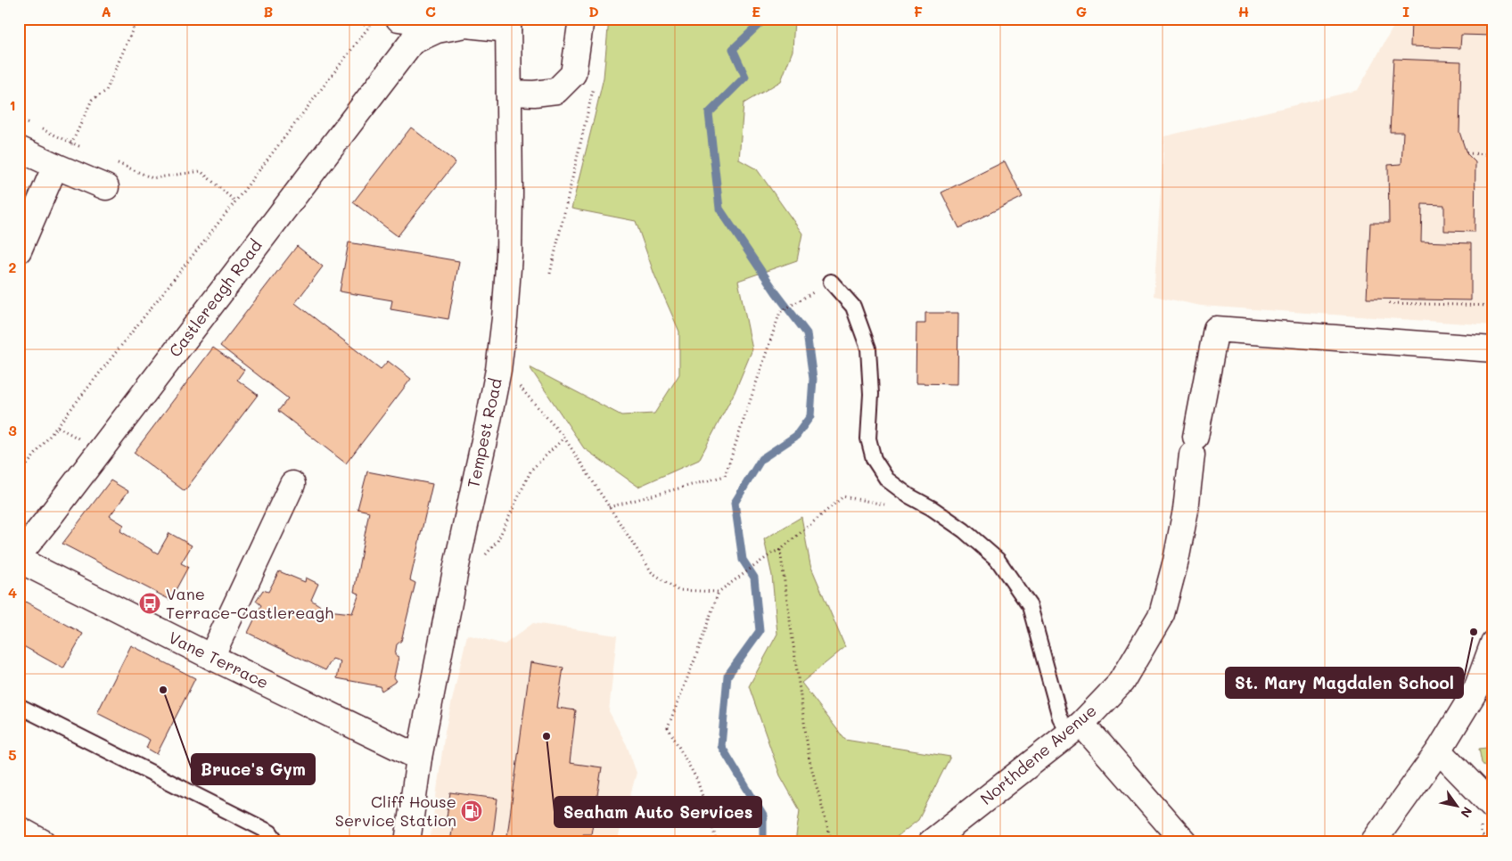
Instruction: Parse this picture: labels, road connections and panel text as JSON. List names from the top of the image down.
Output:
{
  "streets": {
    "street": [
      "Castlereagh Road",
      "Tempest Road",
      "Vane Terrace",
      "Northdene Avenue"
    ]
  },
  "crossings": [
    ["Castlereagh Road", "Tempest Road"],
    ["Tempest Road", "Vane Terrace"]
  ],
  "places": {
    "bus stop": ["Vane Terrace-Castlereagh"],
    "other": ["St. Mary Magdalen School", "Bruce's Gym", "Seaham Auto Services"],
    "fuel station": ["Cliff House Service Station"]
  },
  "north": "bottom right",
  "grid": {
    "columns": [
      "A",
      "B",
      "C",
      "D",
      "E",
      "F",
      "G",
      "H",
      "I"
    ],
    "rows": [
      "1",
      "2",
      "3",
      "4",
      "5"
    ]
  }
}
